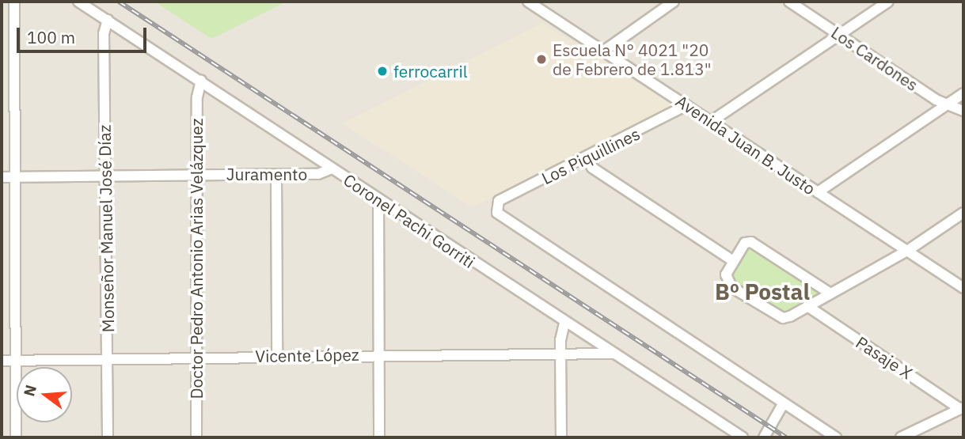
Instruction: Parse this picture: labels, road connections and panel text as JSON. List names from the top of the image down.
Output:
{
  "streets": {
    "street": [
      "Los Cardones",
      "Avenida Juan B. Justo",
      "Los Piquillines",
      "Juramento",
      "Coronel Pachi Gorriti",
      "Monseñor Manuel José Díaz",
      "Doctor Pedro Antonio Arias Velázquez",
      "Vicente López",
      "Pasaje X"
    ]
  },
  "crossings": [
    ["Avenida Juan B. Justo", "Los Piquillines"],
    ["Juramento", "Coronel Pachi Gorriti"],
    ["Juramento", "Monseñor Manuel José Díaz"],
    ["Juramento", "Doctor Pedro Antonio Arias Velázquez"],
    ["Coronel Pachi Gorriti", "Monseñor Manuel José Díaz"],
    ["Coronel Pachi Gorriti", "Doctor Pedro Antonio Arias Velázquez"],
    ["Coronel Pachi Gorriti", "Vicente López"],
    ["Monseñor Manuel José Díaz", "Vicente López"],
    ["Doctor Pedro Antonio Arias Velázquez", "Vicente López"]
  ],
  "districts": ["Bº Postal"],
  "places": ["Escuela N° 4021 \"20 de Febrero de 1.813\"", "ferrocarril"],
  "scale_bar": "100 m",
  "north": "left"
}
